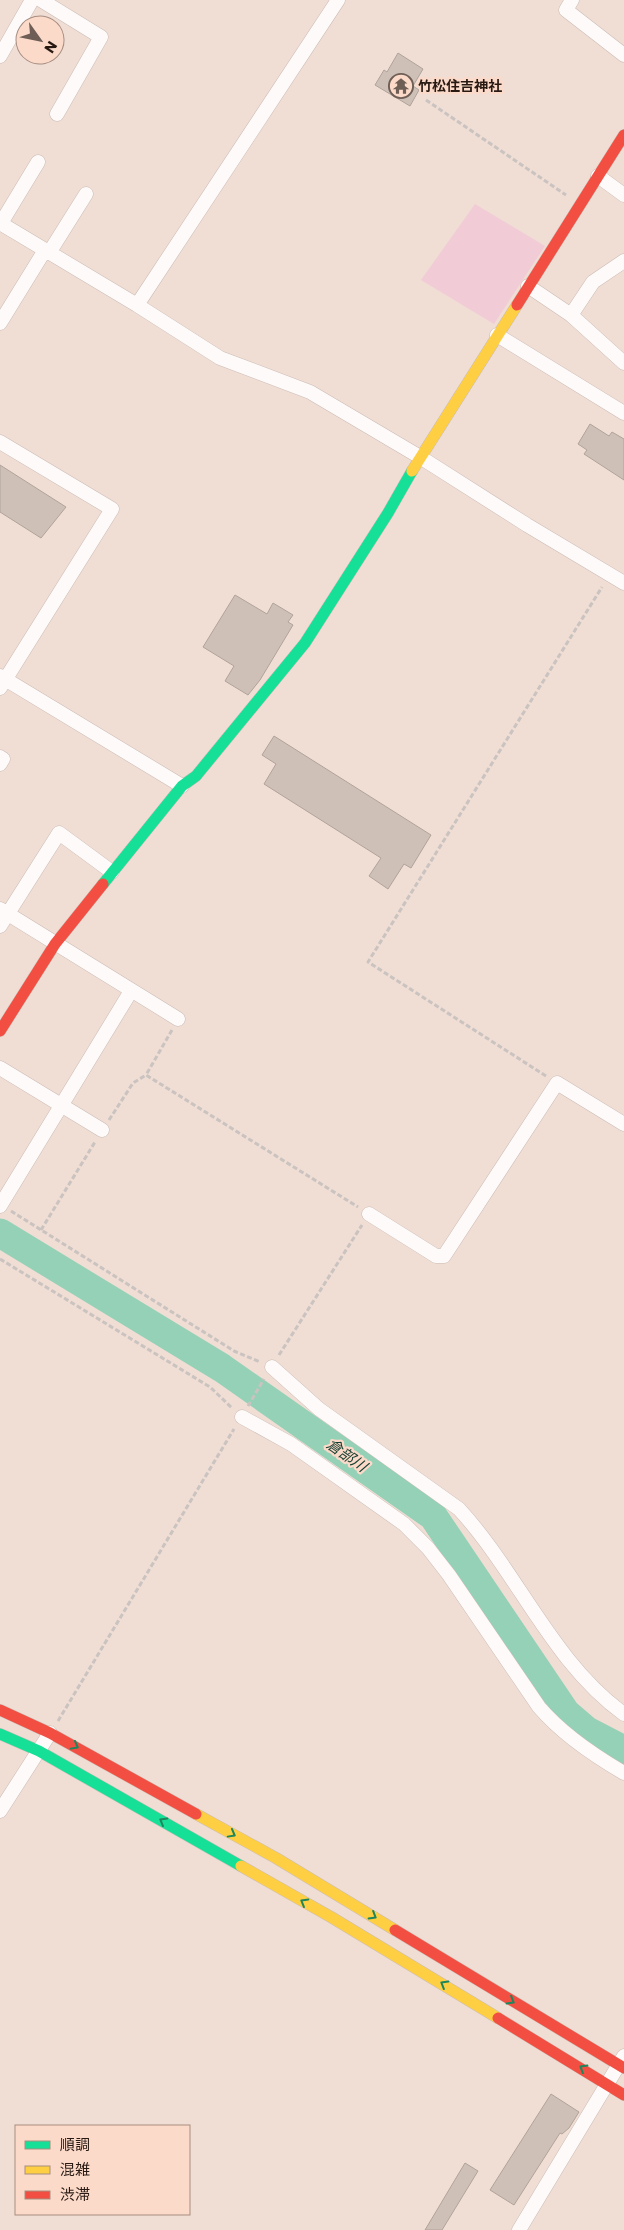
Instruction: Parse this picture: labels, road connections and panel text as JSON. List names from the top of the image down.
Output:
{
  "water": ["倉部川"],
  "places": {
    "temple": ["竹松住吉神社"]
  },
  "legend": ["順調", "混雑", "渋滞"],
  "north": "bottom right"
}
